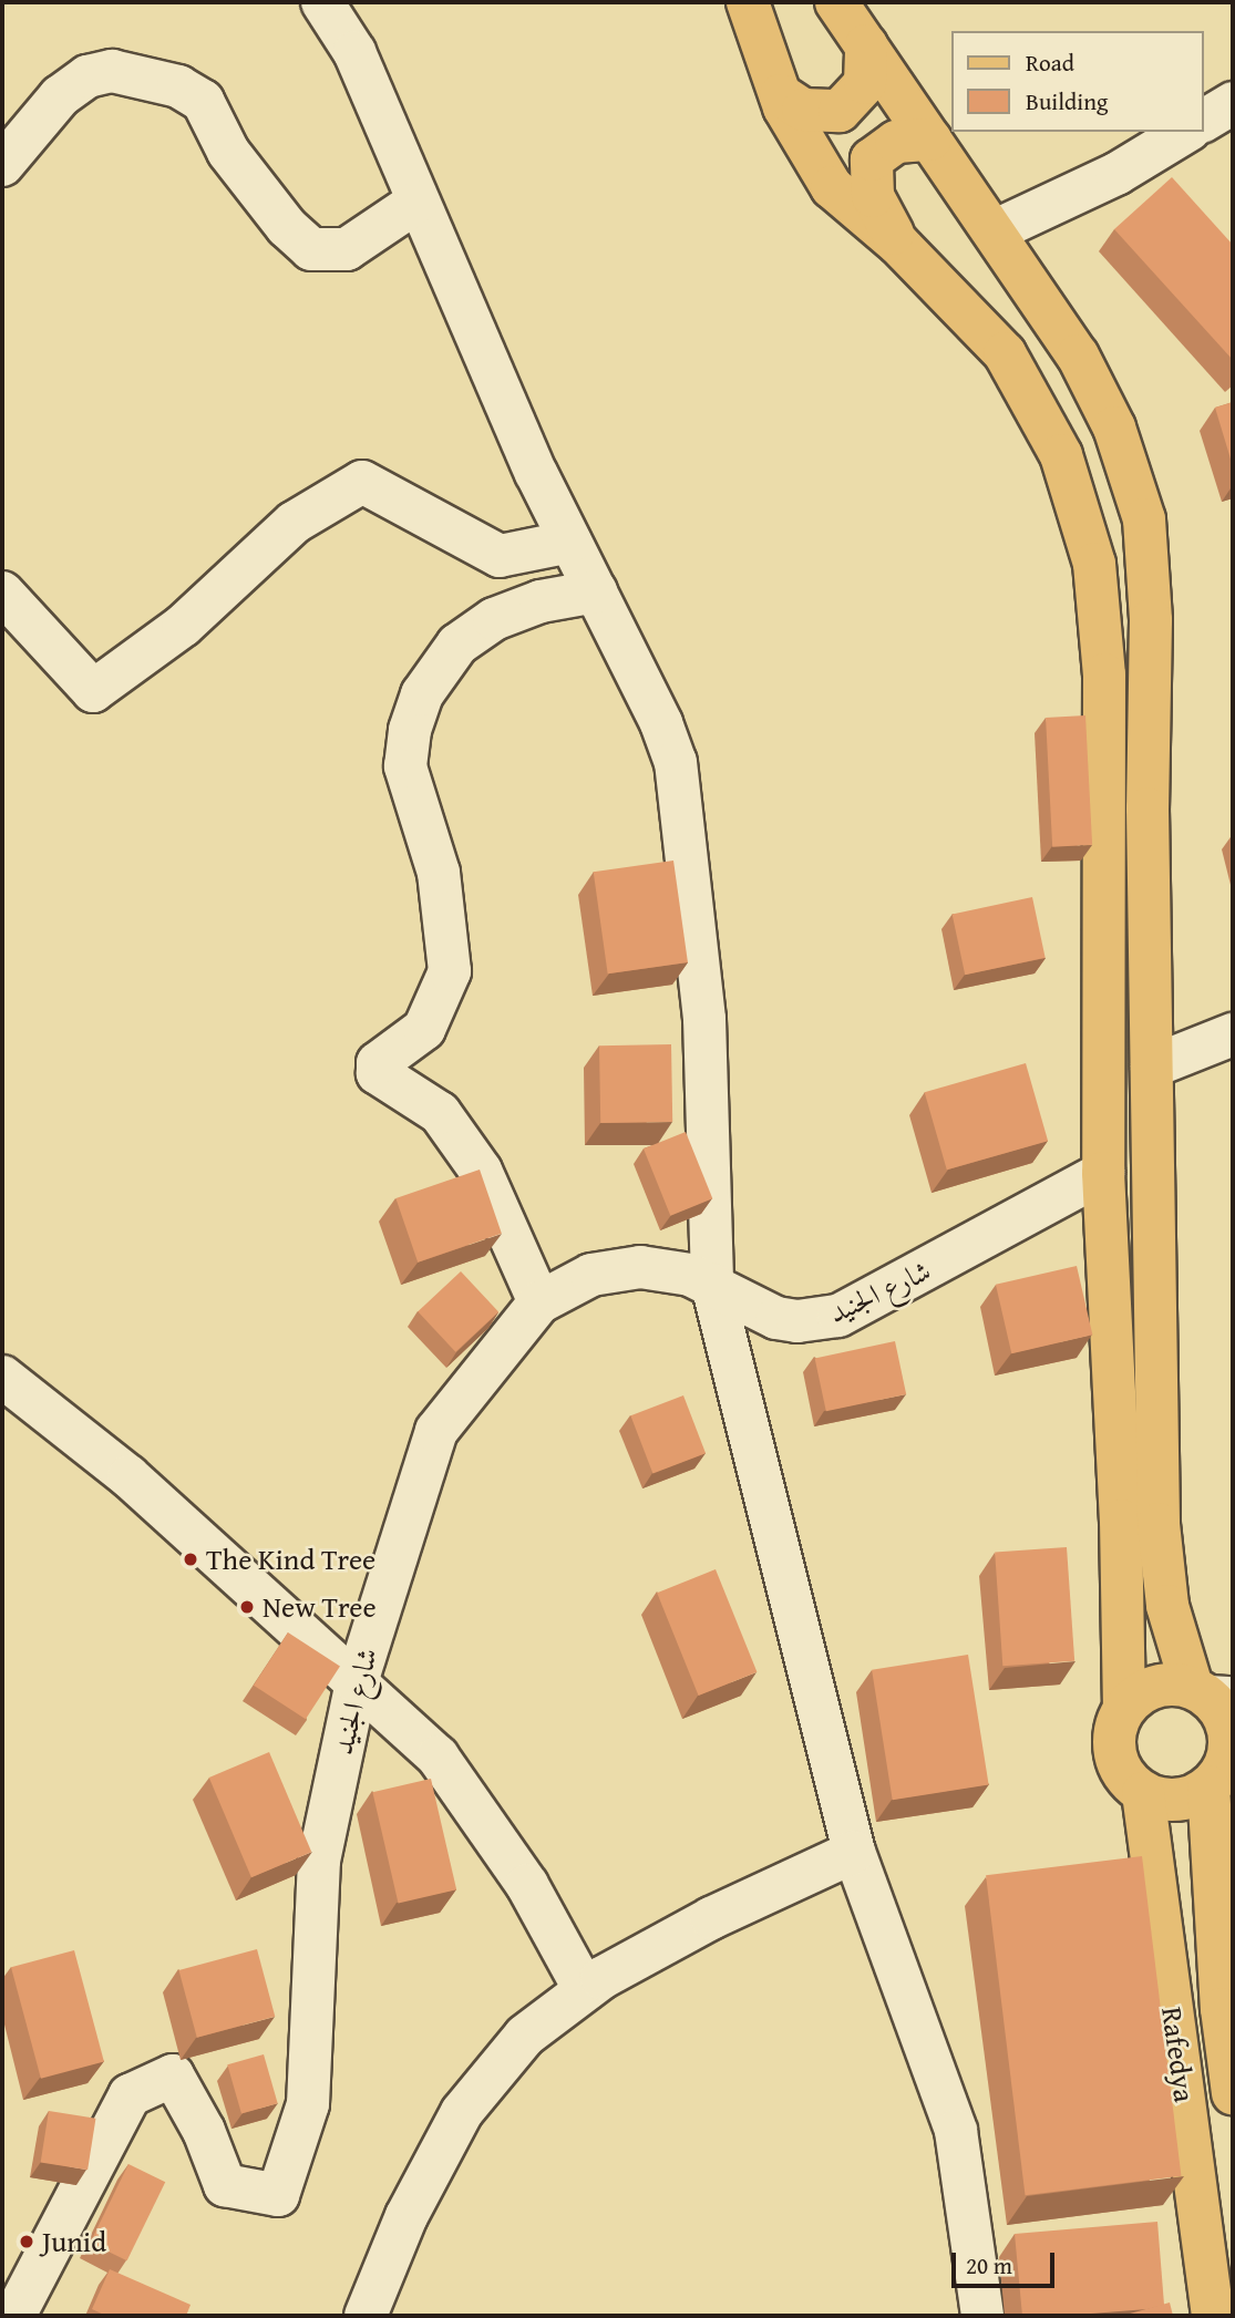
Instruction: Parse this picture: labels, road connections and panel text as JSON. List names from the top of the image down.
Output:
{
  "streets": {
    "main road": ["Rafedya"],
    "street": ["شارع الجنيد"]
  },
  "places": ["The Kind Tree", "New Tree", "Junid"],
  "legend": ["Road", "Building"],
  "scale_bar": "20 m"
}
